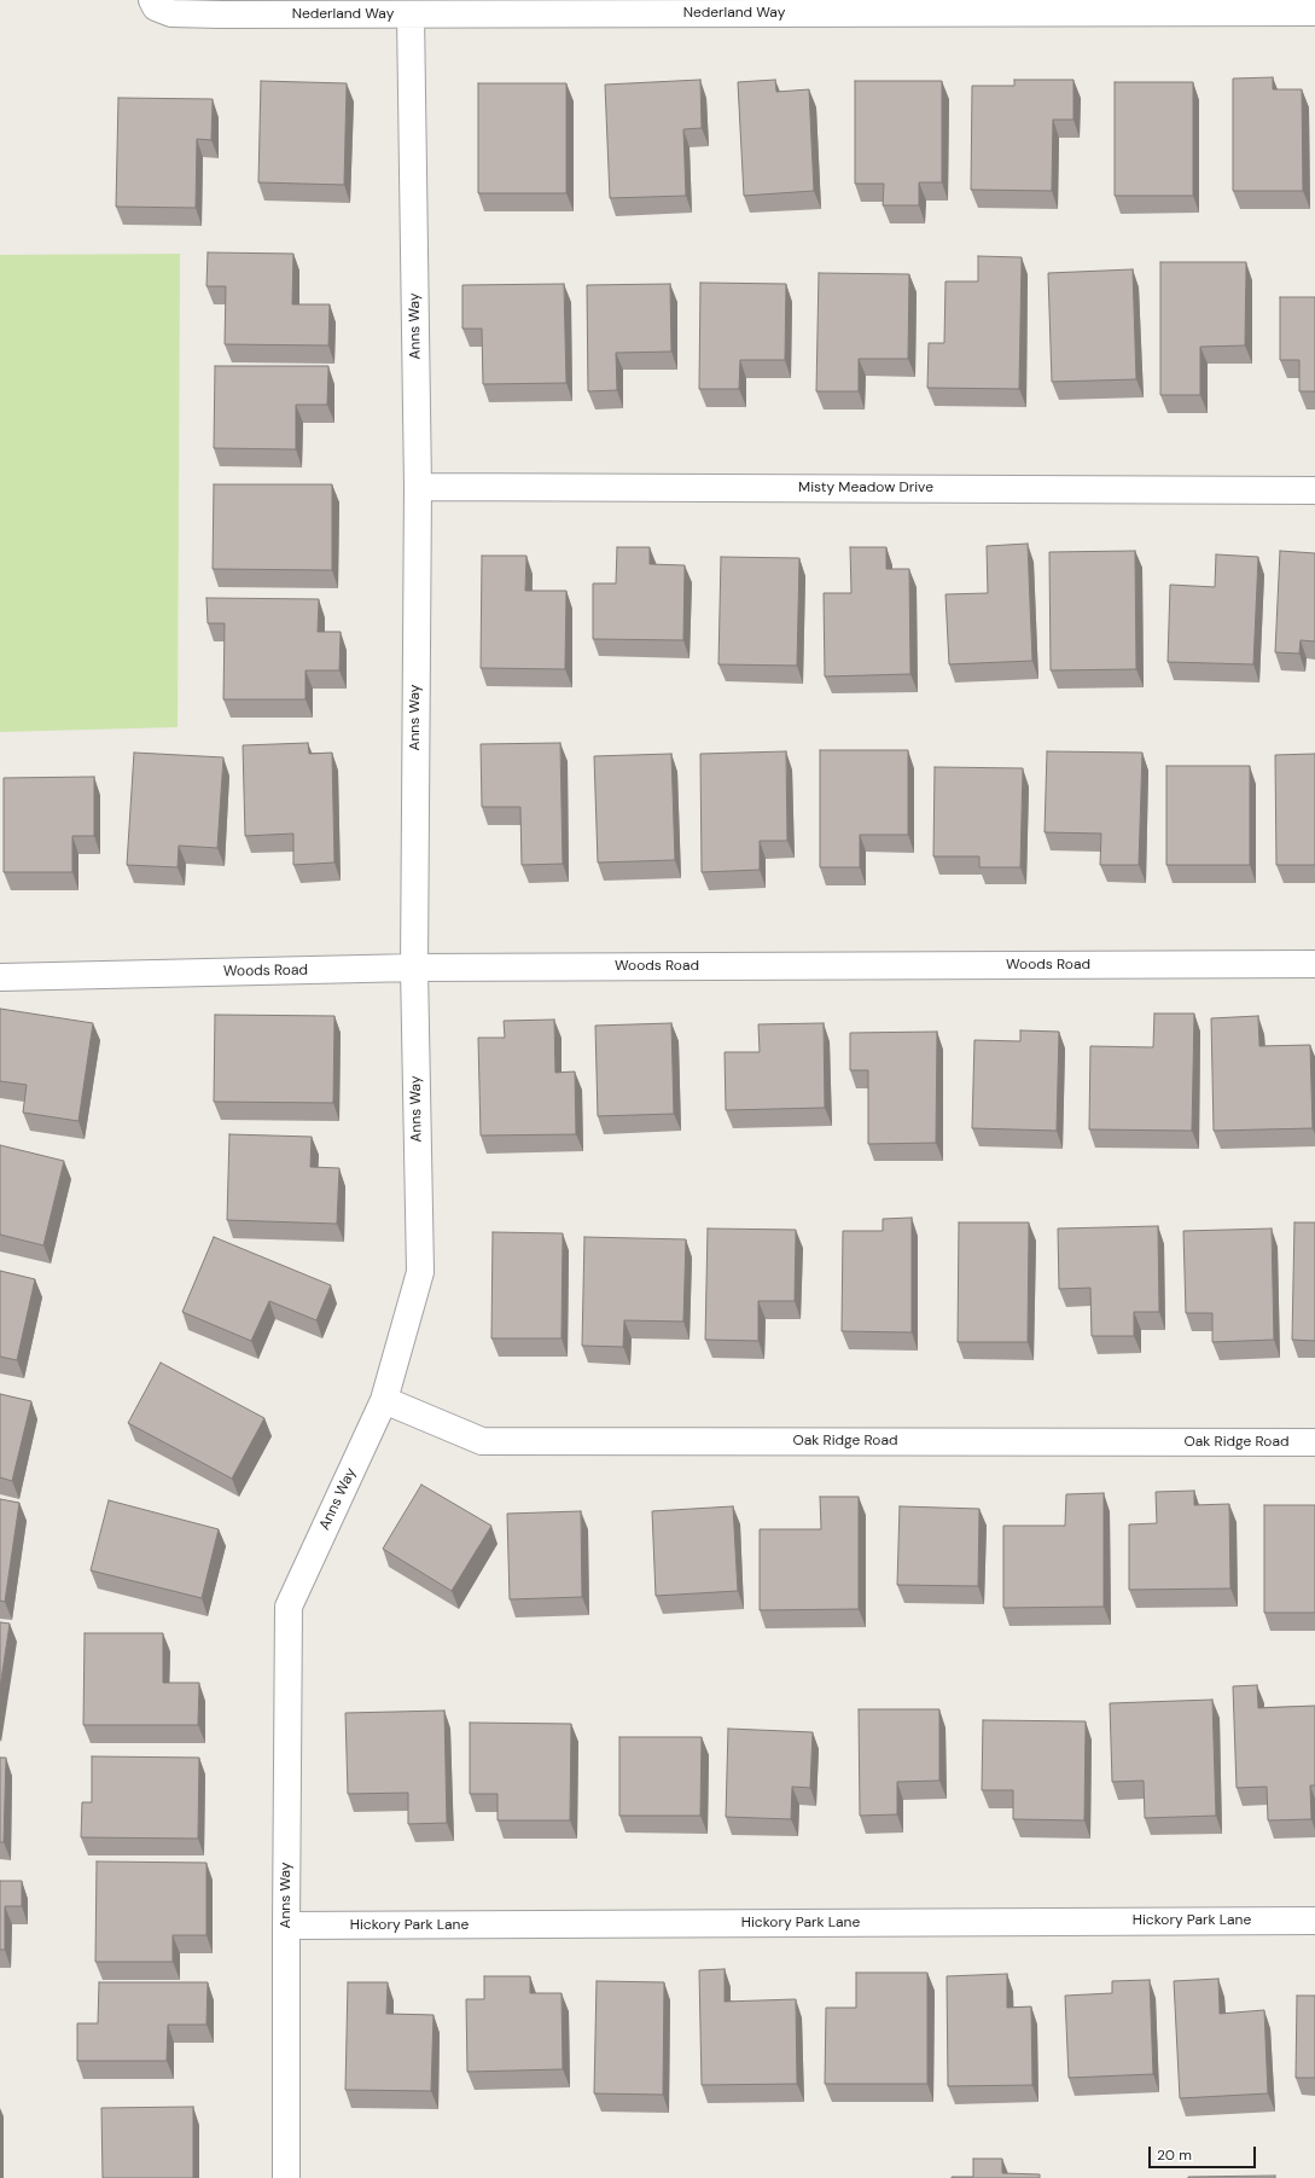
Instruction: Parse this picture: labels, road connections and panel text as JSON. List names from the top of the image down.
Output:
{
  "streets": {
    "street": [
      "Nederland Way",
      "Anns Way",
      "Misty Meadow Drive",
      "Woods Road",
      "Oak Ridge Road",
      "Hickory Park Lane"
    ]
  },
  "crossings": [
    ["Nederland Way", "Anns Way"],
    ["Anns Way", "Misty Meadow Drive"],
    ["Anns Way", "Woods Road"],
    ["Anns Way", "Oak Ridge Road"],
    ["Anns Way", "Hickory Park Lane"]
  ],
  "scale_bar": "20 m"
}
